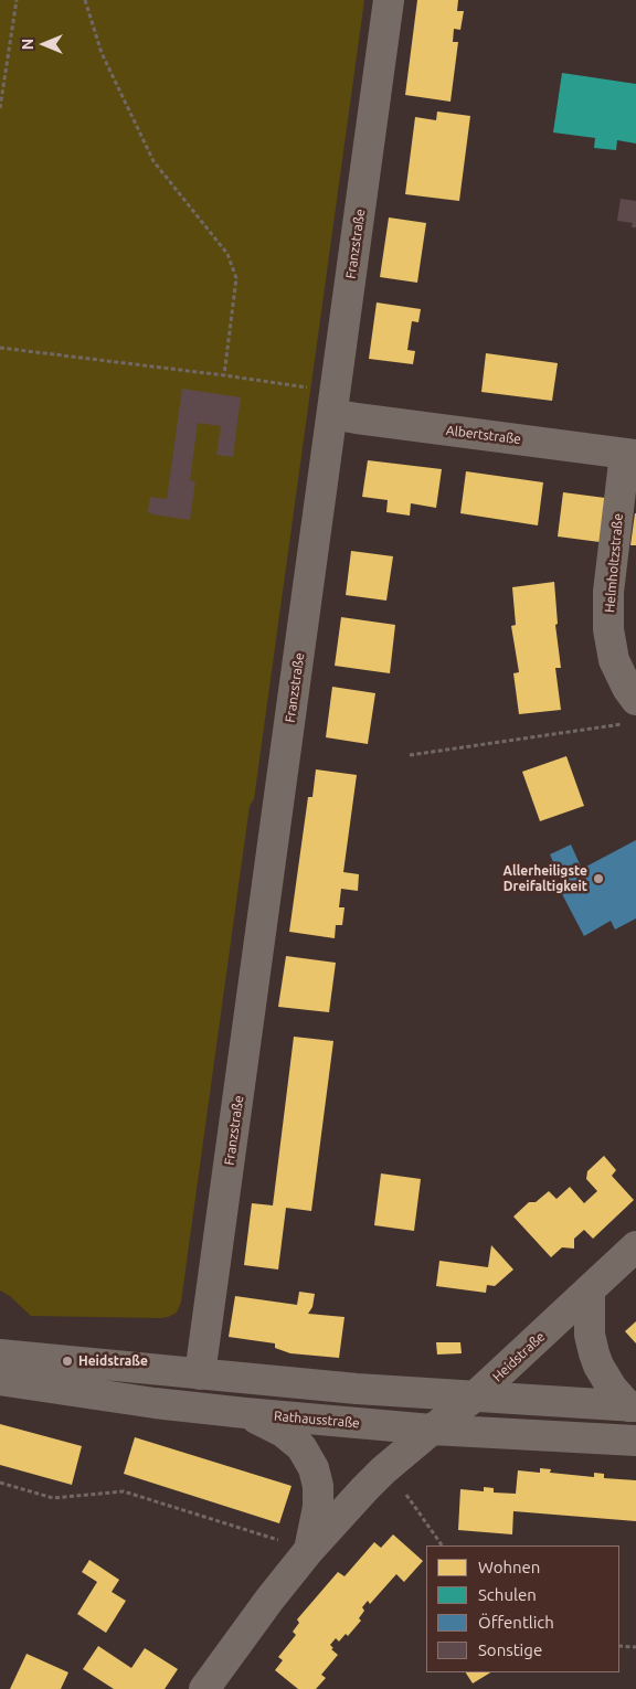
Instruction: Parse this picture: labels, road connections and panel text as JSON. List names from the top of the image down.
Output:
{
  "streets": {
    "street": [
      "Franzstraße",
      "Albertstraße",
      "Helmholtzstraße",
      "Heidstraße",
      "Rathausstraße"
    ]
  },
  "crossings": [
    ["Franzstraße", "Albertstraße"],
    ["Albertstraße", "Helmholtzstraße"],
    ["Heidstraße", "Rathausstraße"]
  ],
  "places": ["Allerheiligste Dreifaltigkeit", "Heidstraße"],
  "legend": [
    "Wohnen",
    "Schulen",
    "Öffentlich",
    "Sonstige"
  ],
  "north": "left"
}
